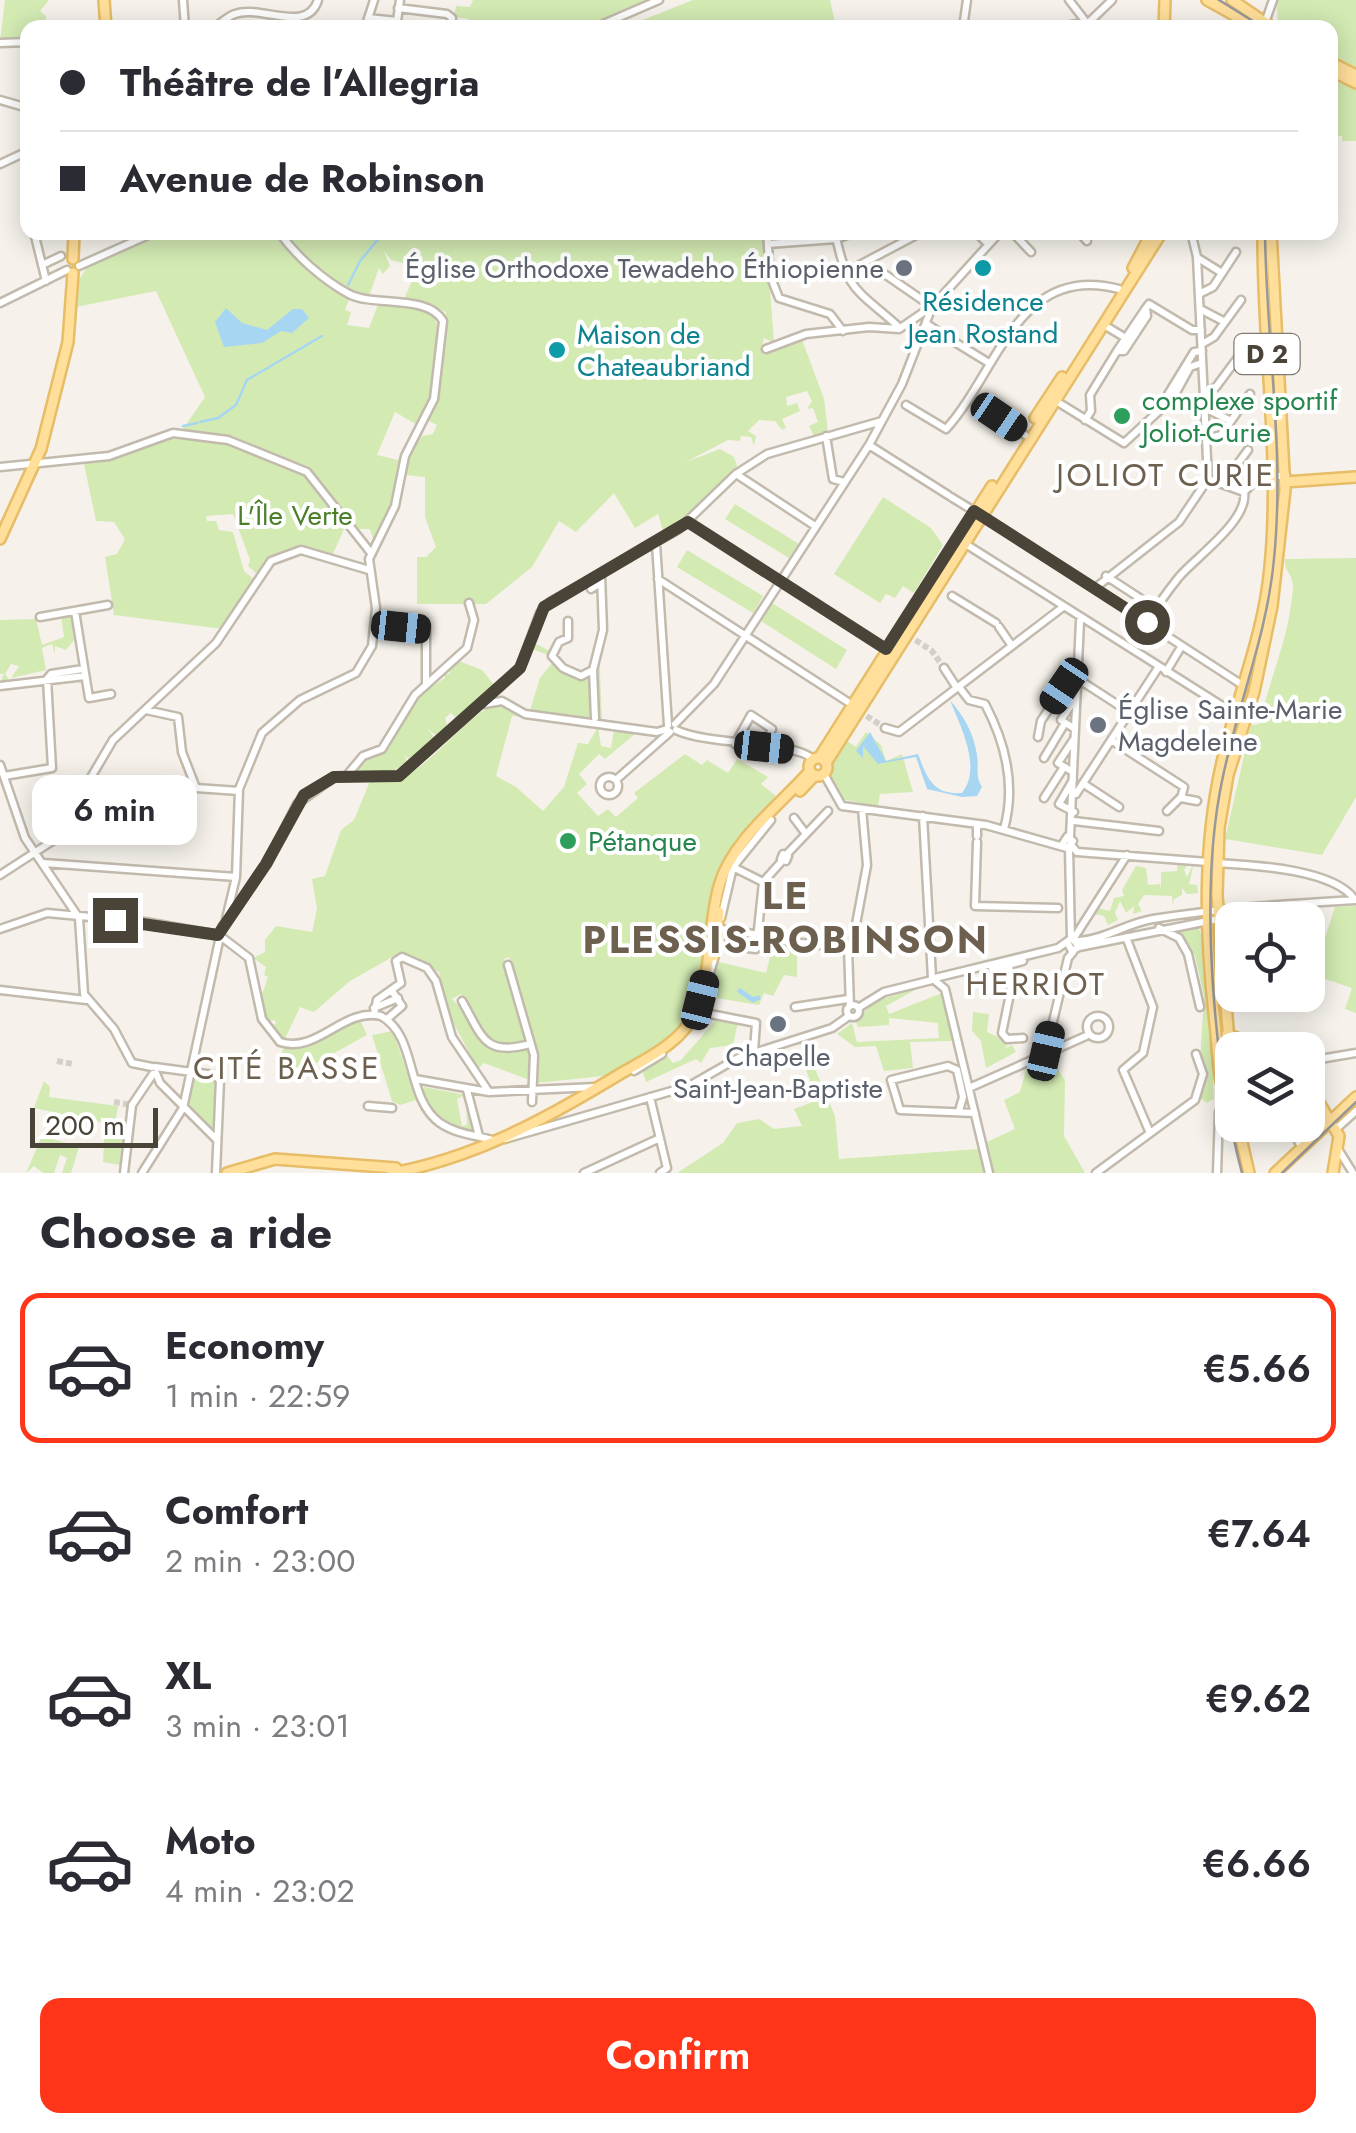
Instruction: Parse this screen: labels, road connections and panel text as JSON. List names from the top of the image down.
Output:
{
  "streets": {
    "main road": ["D 2"]
  },
  "districts": [
    "JOLIOT CURIE",
    "LE PLESSIS-ROBINSON",
    "HERRIOT",
    "CITÉ BASSE"
  ],
  "parks": ["L'Île Verte"],
  "places": [
    "Église Orthodoxe Tewadeho Éthiopienne",
    "Résidence Jean Rostand",
    "Maison de Chateaubriand",
    "complexe sportif Joliot-Curie",
    "Église Sainte-Marie Magdeleine",
    "Pétanque",
    "Chapelle Saint-Jean-Baptiste"
  ],
  "scale_bar": "200 m",
  "page": {
    "banner": ["Théâtre de l’Allegria", "Avenue de Robinson"],
    "bubble": "6 min",
    "scale": "200 m",
    "heading": "Choose a ride",
    "list": [
      {
        "name": "Economy",
        "note": "1 min · 22:59",
        "value": "€5.66"
      },
      {
        "name": "Comfort",
        "note": "2 min · 23:00",
        "value": "€7.64"
      },
      {
        "name": "XL",
        "note": "3 min · 23:01",
        "value": "€9.62"
      },
      {
        "name": "Moto",
        "note": "4 min · 23:02",
        "value": "€6.66"
      }
    ],
    "buttons": "Confirm"
  }
}
